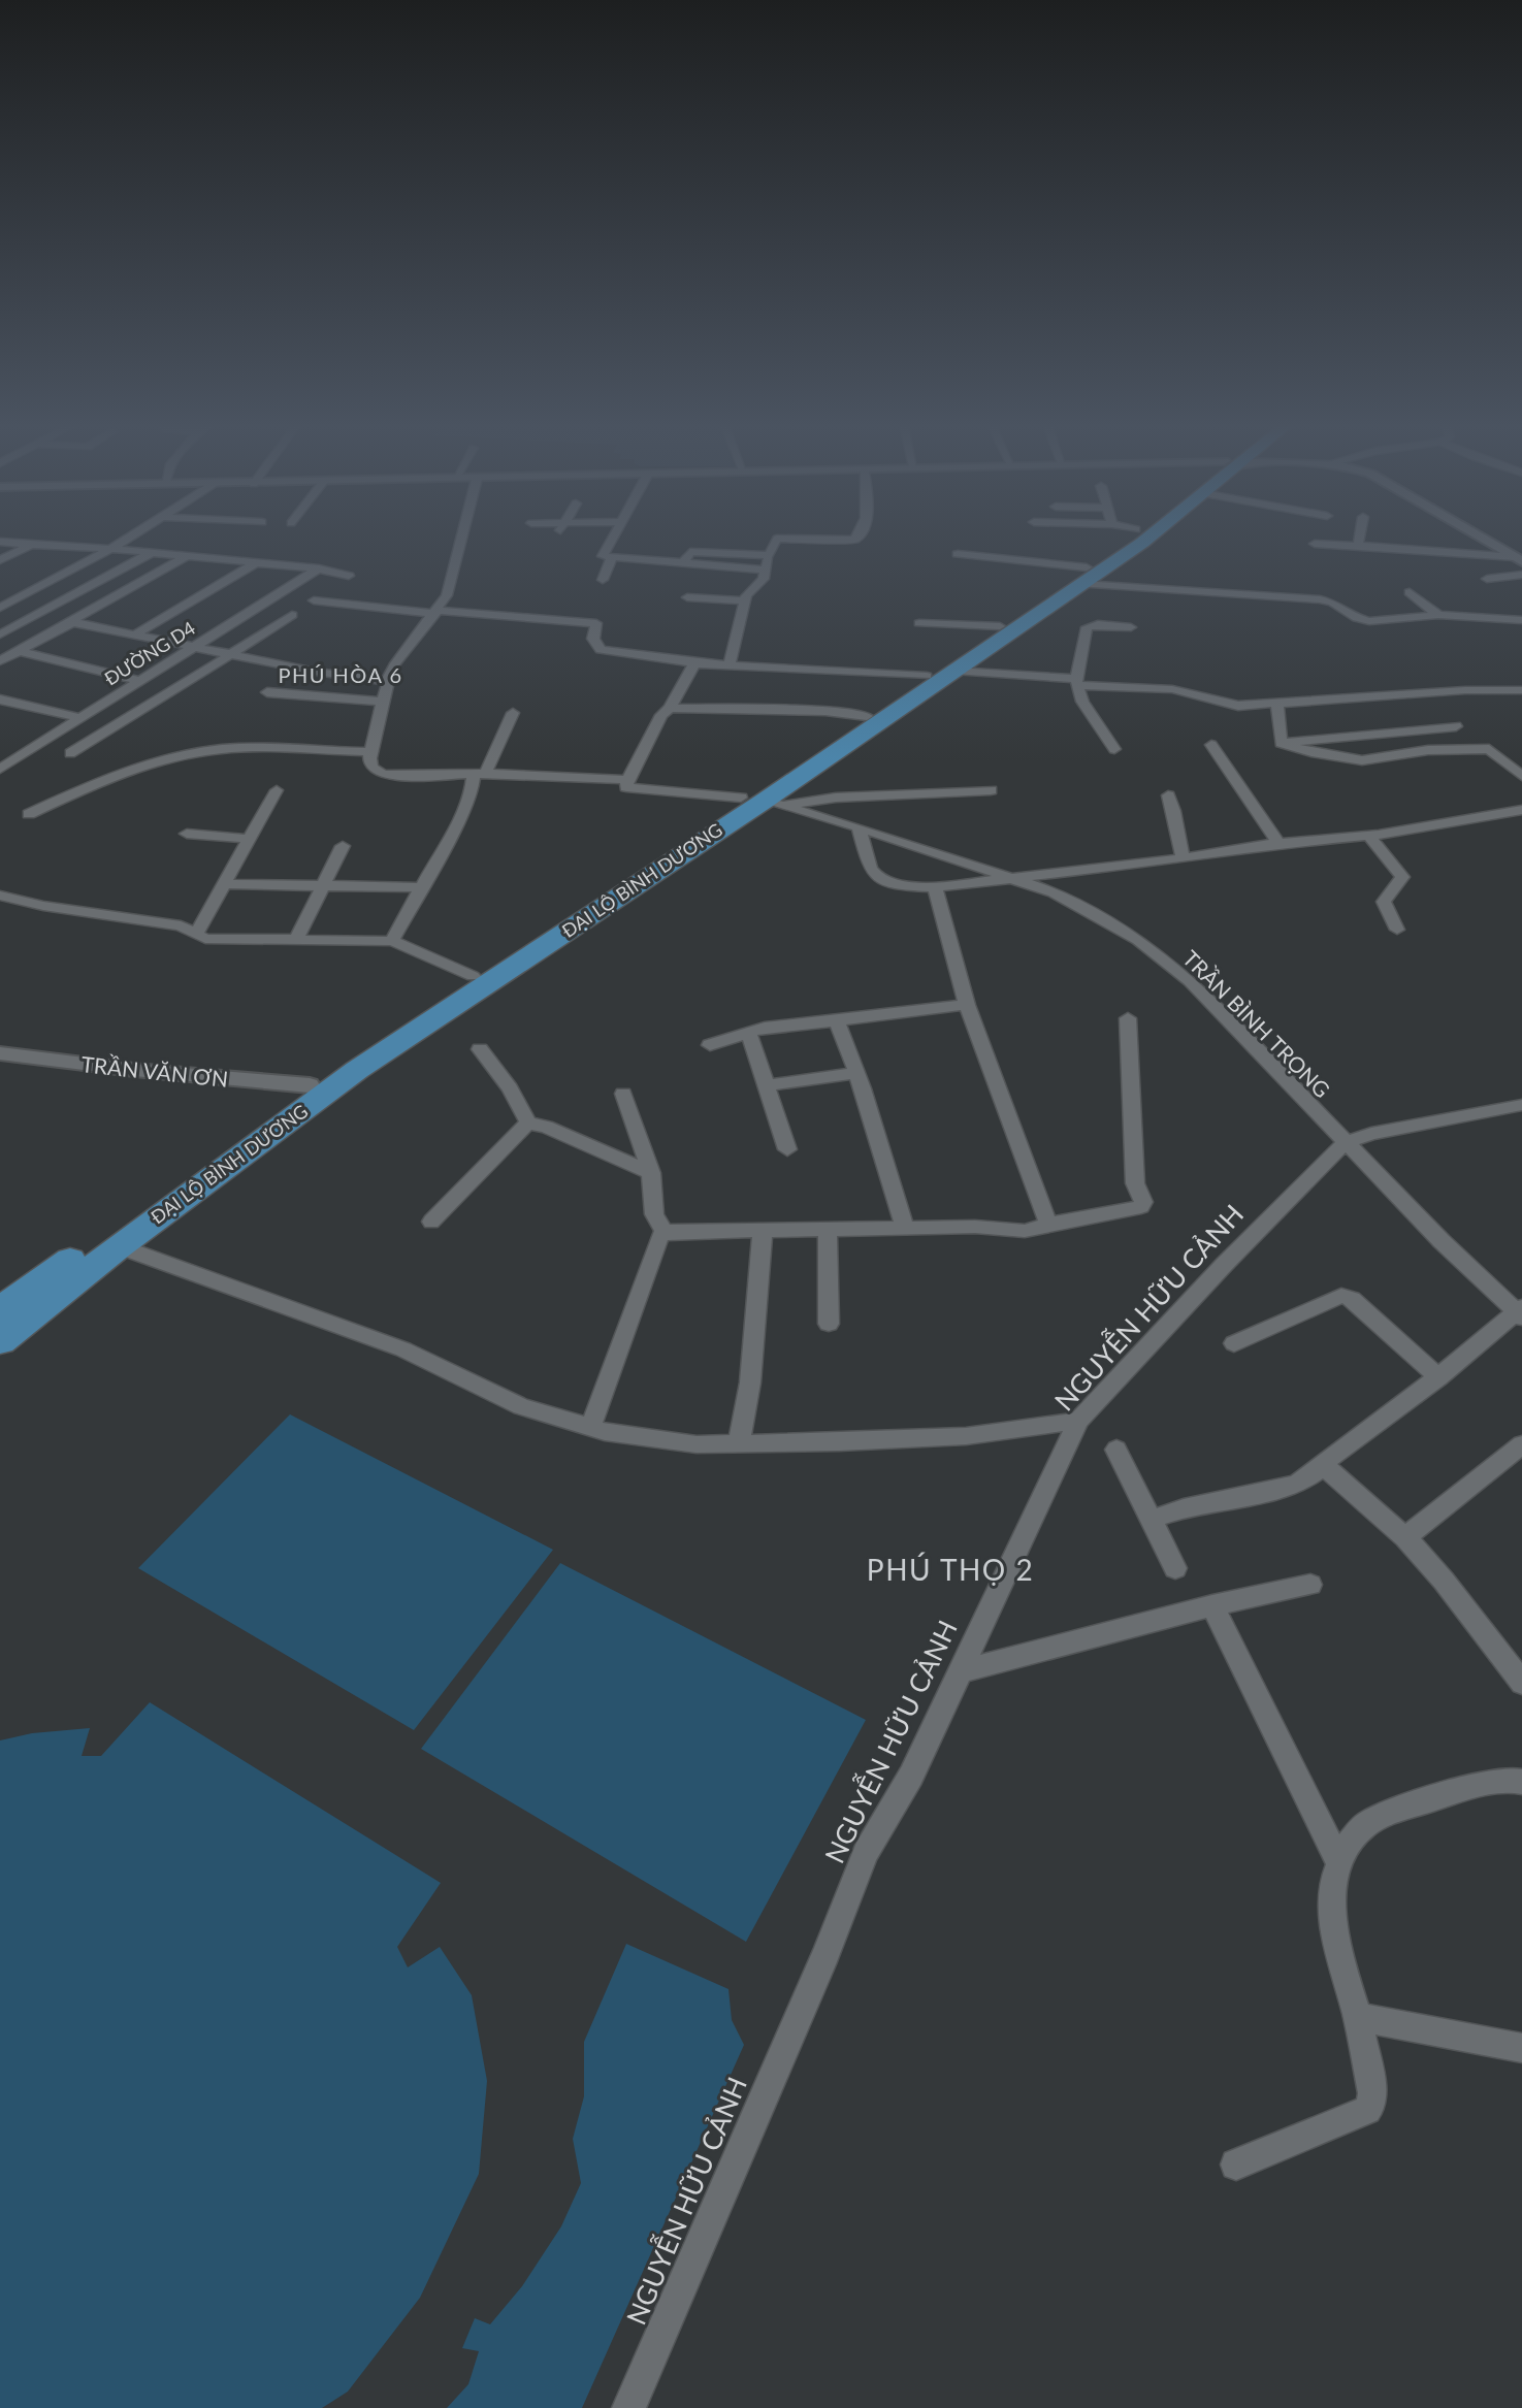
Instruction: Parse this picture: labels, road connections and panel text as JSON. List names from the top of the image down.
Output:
{
  "streets": {
    "highway": ["ĐẠI LỘ BÌNH DƯƠNG"],
    "street": [
      "ĐƯỜNG D4",
      "TRẦN BÌNH TRỌNG",
      "TRẦN VĂN ƠN",
      "NGUYỄN HỮU CẢNH"
    ]
  },
  "crossings": [
    ["ĐẠI LỘ BÌNH DƯƠNG", "TRẦN BÌNH TRỌNG"],
    ["ĐẠI LỘ BÌNH DƯƠNG", "TRẦN VĂN ƠN"],
    ["TRẦN BÌNH TRỌNG", "NGUYỄN HỮU CẢNH"]
  ],
  "districts": ["PHÚ HÒA 6", "PHÚ THỌ 2"]
}
